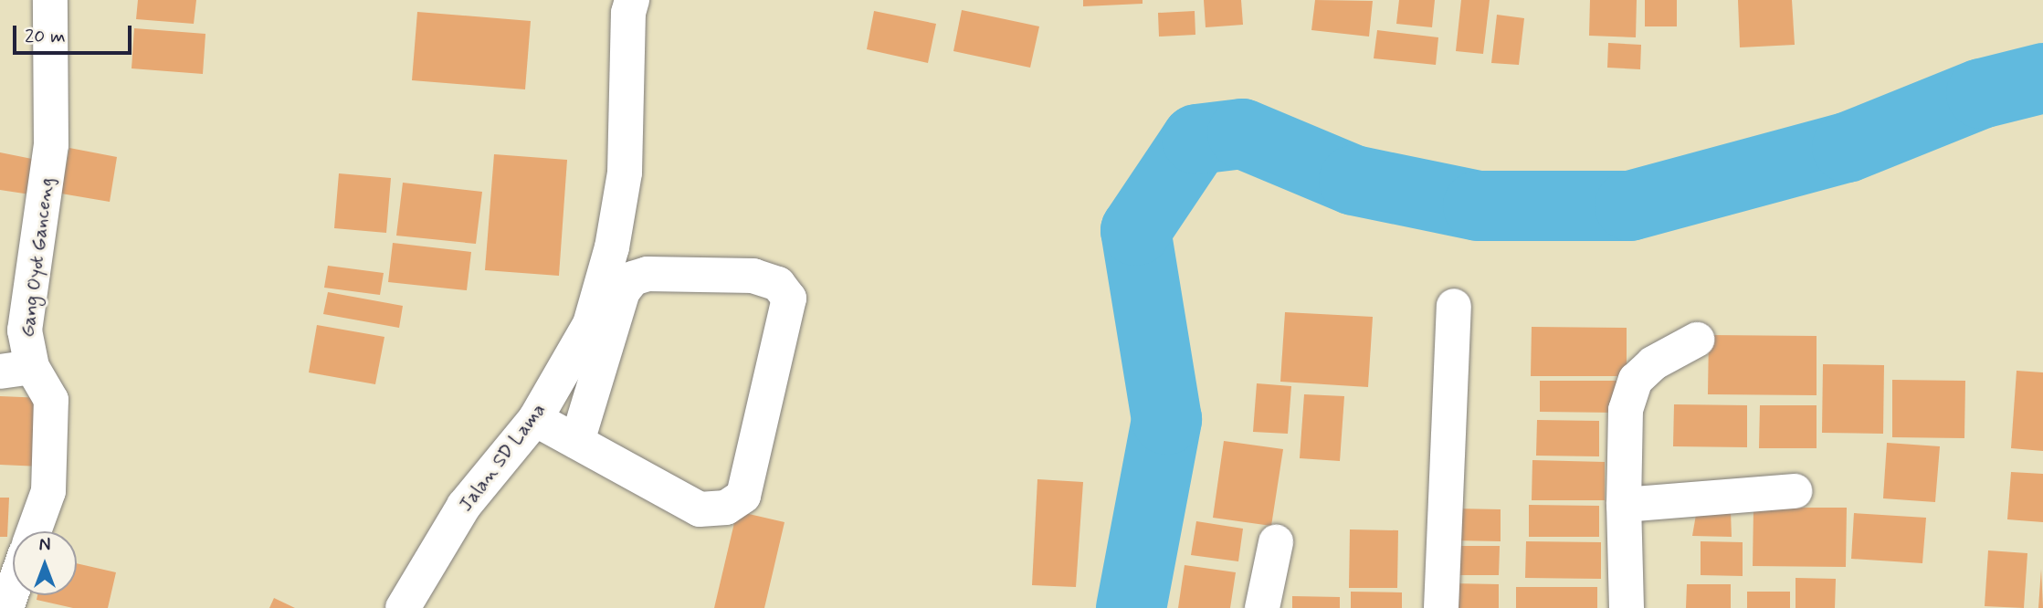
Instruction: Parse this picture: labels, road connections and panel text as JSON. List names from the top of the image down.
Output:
{
  "streets": {
    "street": ["Gang Oyot Ganceng", "Jalan SD Lama"]
  },
  "scale_bar": "20 m",
  "north": "top"
}
